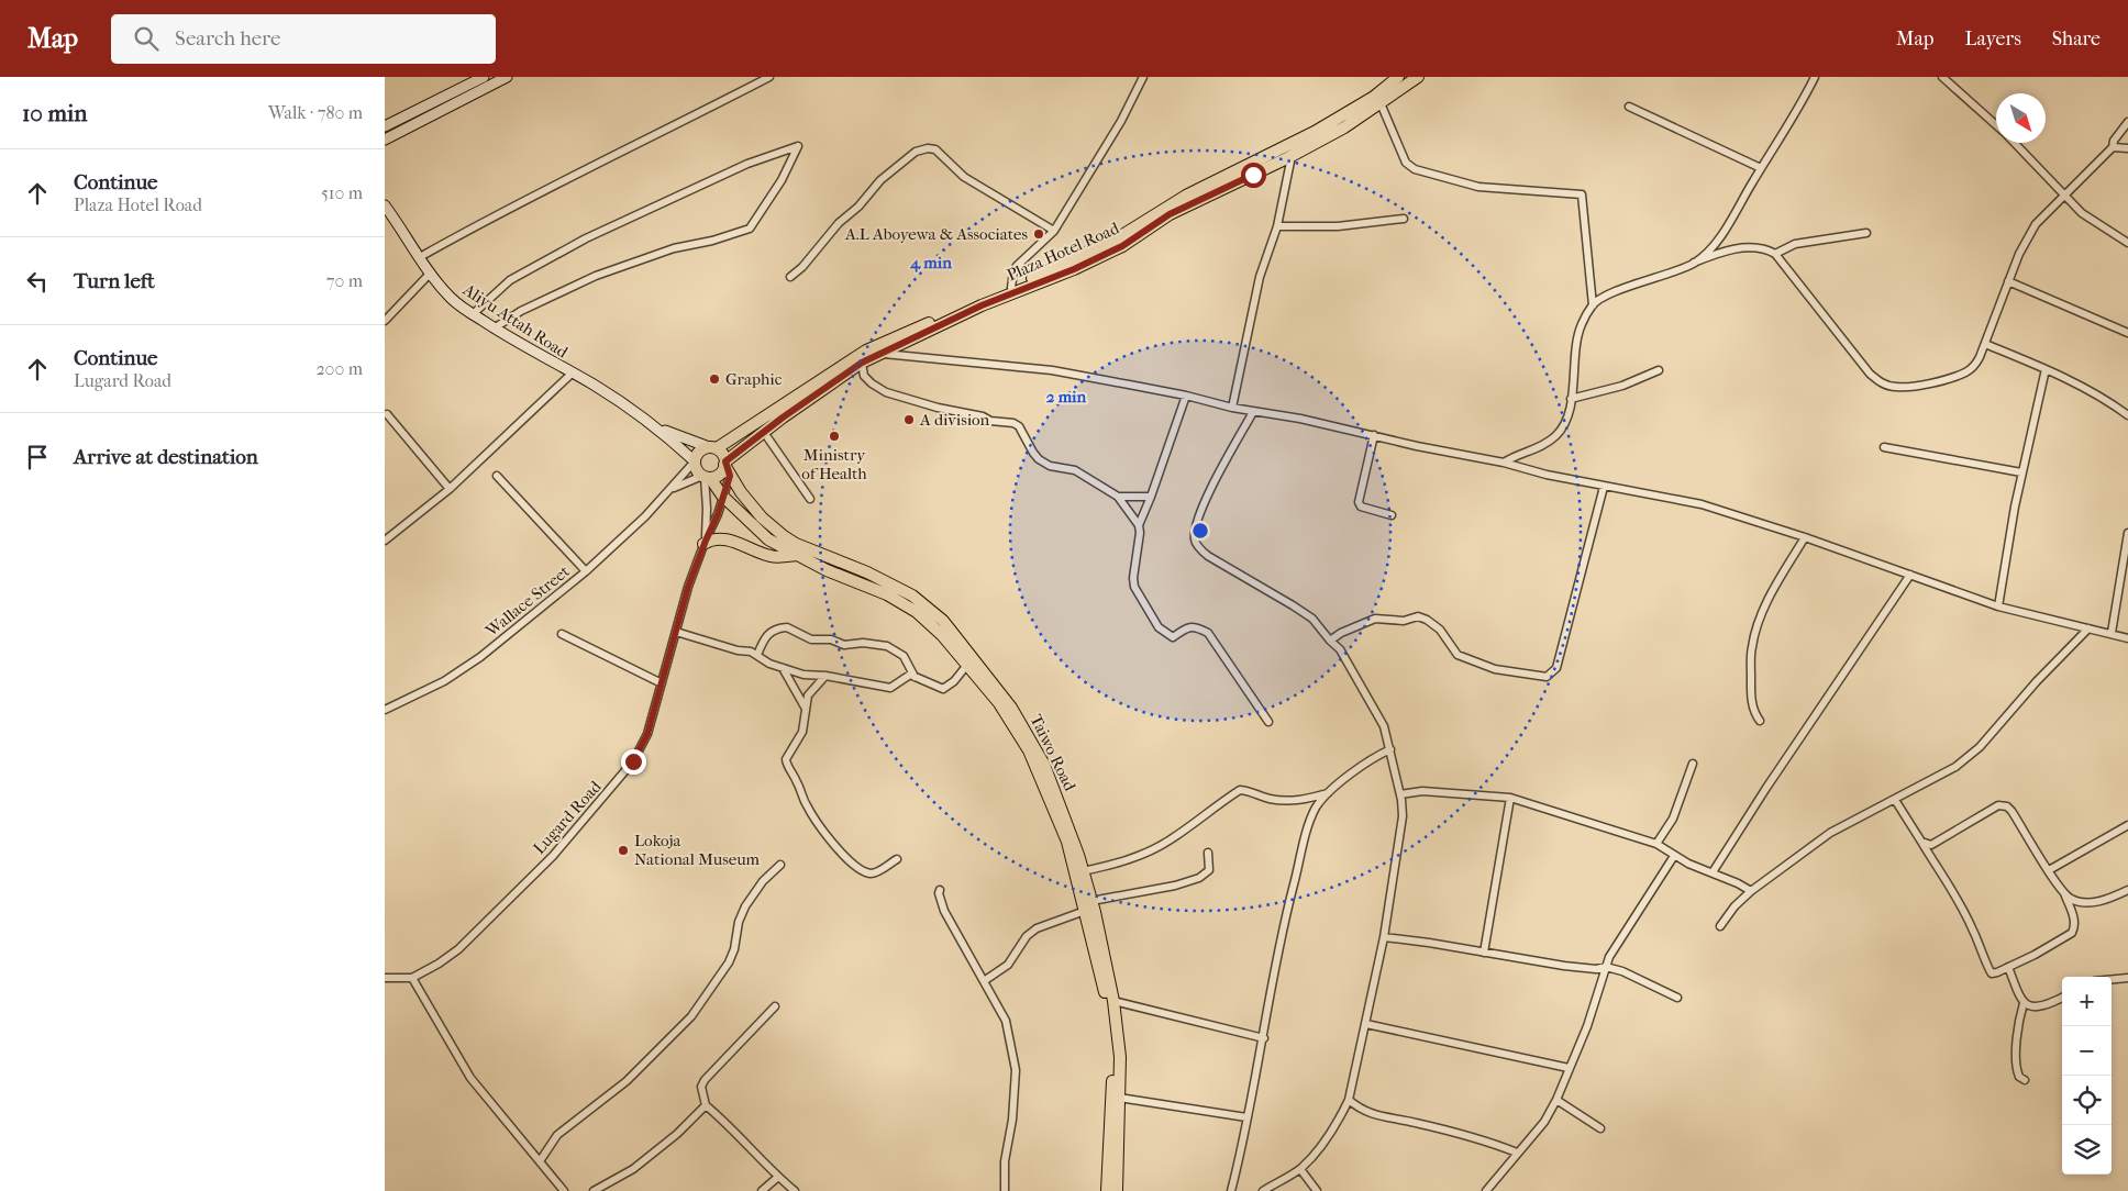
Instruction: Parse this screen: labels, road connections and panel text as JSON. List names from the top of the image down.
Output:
{
  "streets": {
    "main road": ["Plaza Hotel Road", "Taiwo Road"],
    "street": ["Aliyu Attah Road", "Wallace Street", "Lugard Road"]
  },
  "crossings": [
    ["Plaza Hotel Road", "Wallace Street"],
    ["Plaza Hotel Road", "Taiwo Road"],
    ["Wallace Street", "Taiwo Road"]
  ],
  "places": [
    "A.L Aboyewa & Associates",
    "Graphic",
    "A division",
    "Ministry of Health",
    "Lokoja National Museum"
  ],
  "north": "bottom right",
  "page": {
    "header": "Map",
    "search": "Search here",
    "nav": ["Map", "Layers", "Share"],
    "heading": ["10 min", "Walk · 780 m"],
    "list": [
      ["Continue", "Plaza Hotel Road", "510 m"],
      ["Turn left", "70 m"],
      ["Continue", "Lugard Road", "200 m"],
      "Arrive at destination"
    ],
    "map_buttons": ["+", "−"]
  },
  "rings": ["4 min", "2 min"]
}
